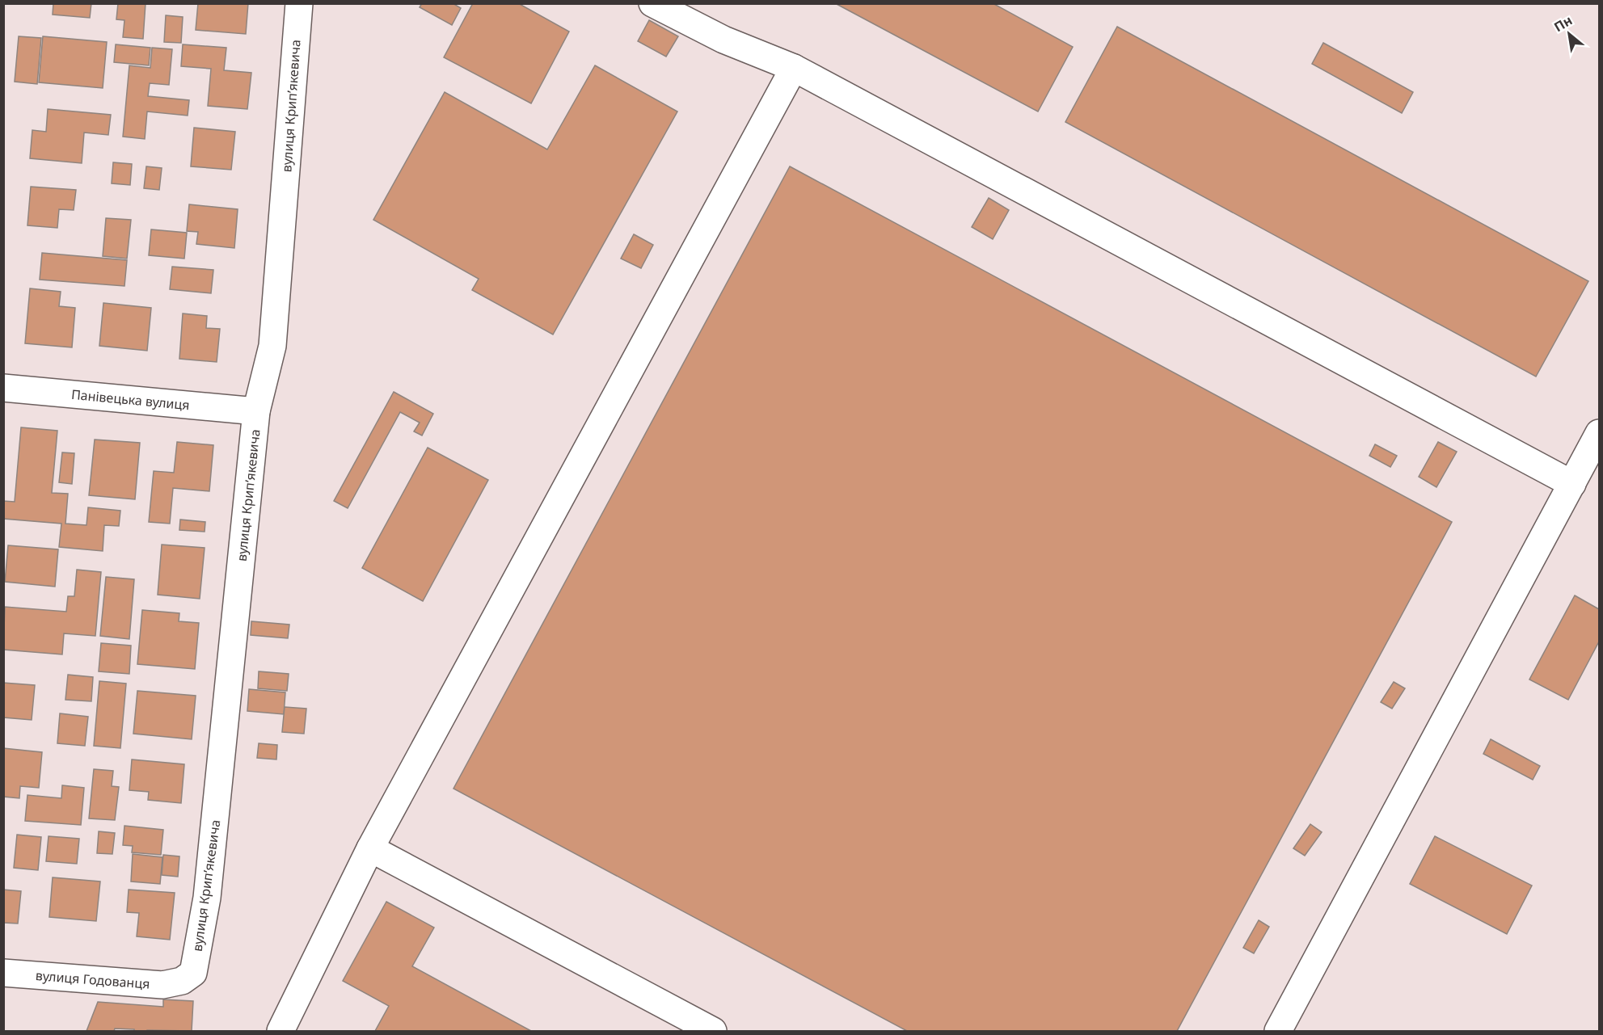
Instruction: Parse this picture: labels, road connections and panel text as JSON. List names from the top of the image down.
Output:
{
  "streets": {
    "street": ["вулиця Крипʼякевича", "Панівецька вулиця", "вулиця Годованця"]
  },
  "crossings": [
    ["вулиця Крипʼякевича", "Панівецька вулиця"],
    ["вулиця Крипʼякевича", "вулиця Годованця"]
  ],
  "north": "top left"
}
